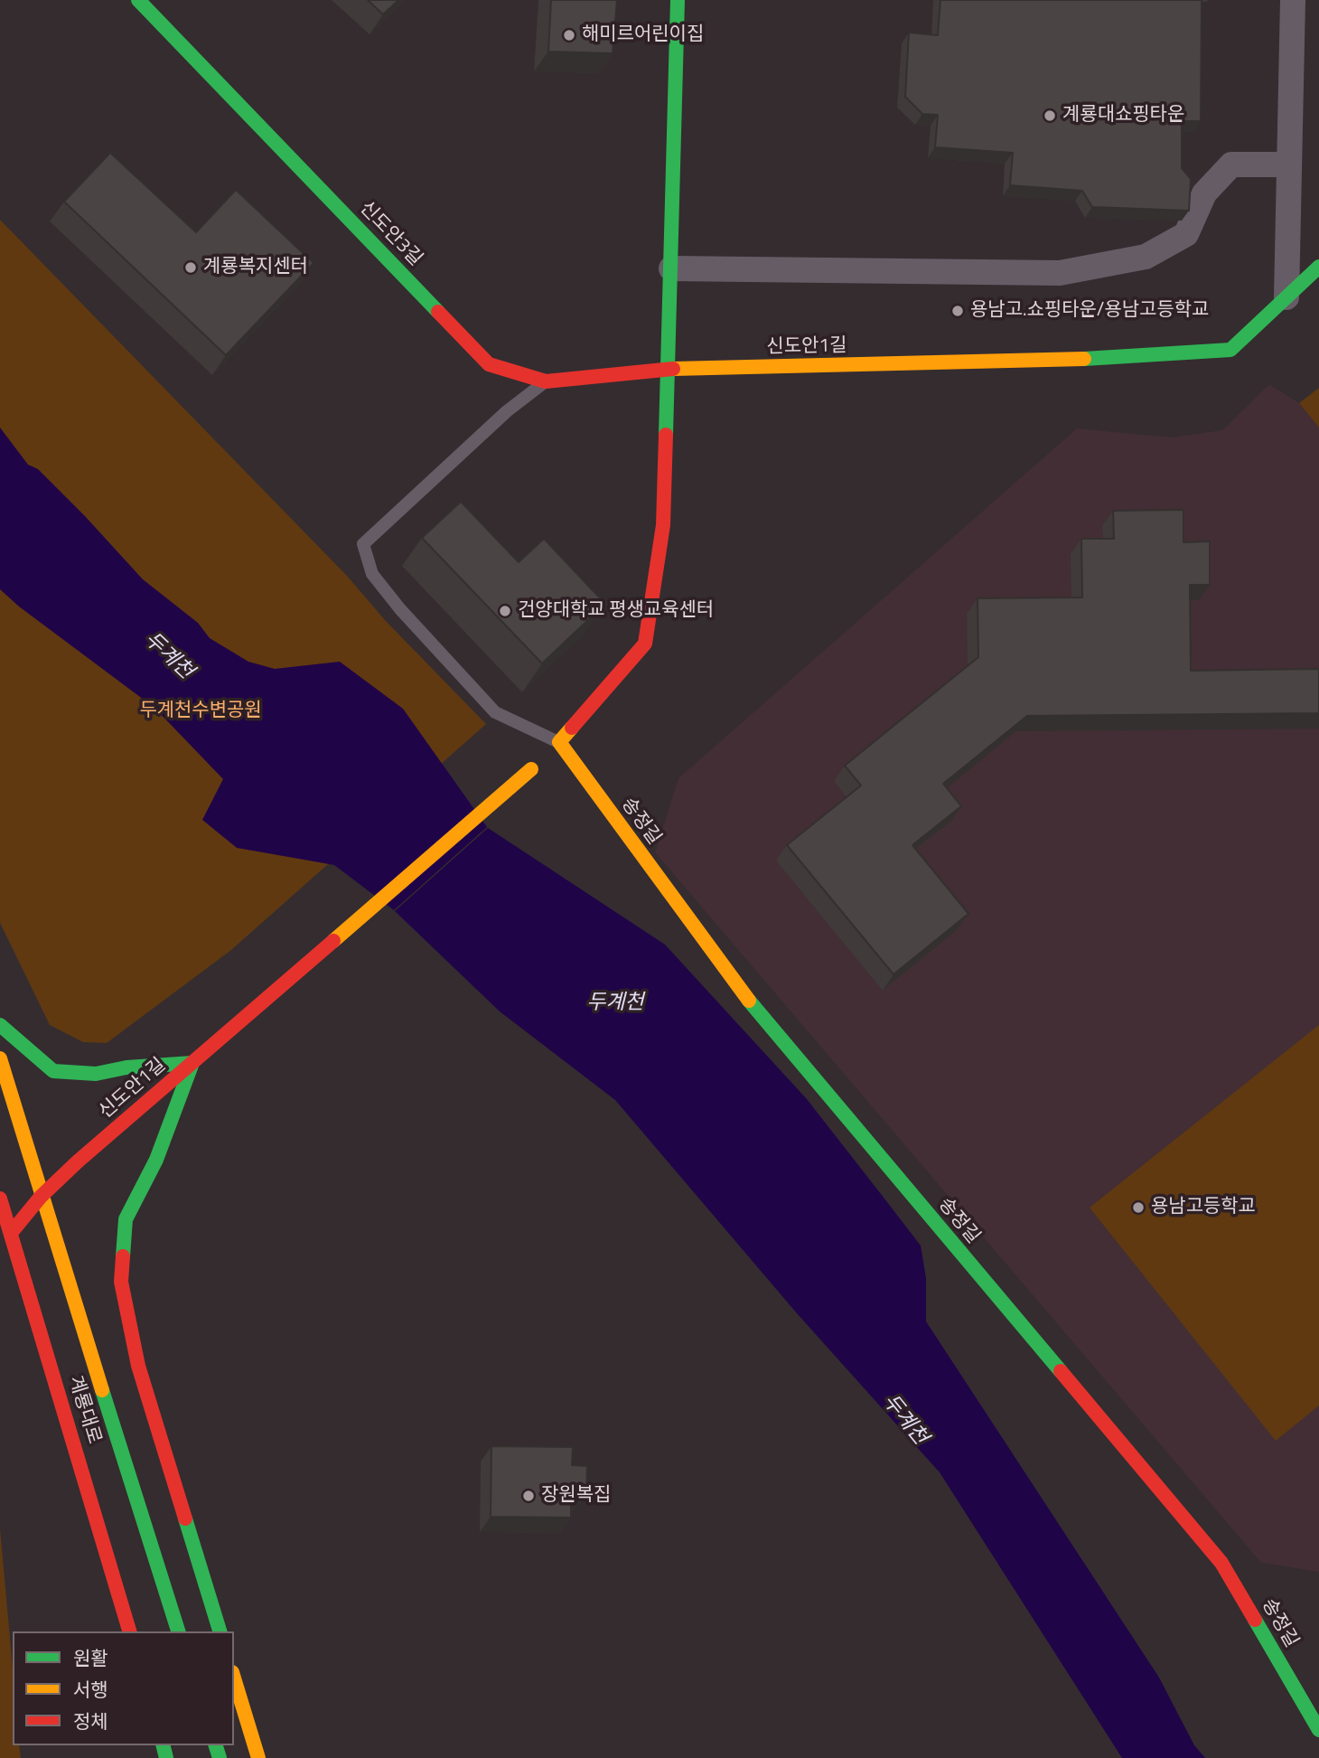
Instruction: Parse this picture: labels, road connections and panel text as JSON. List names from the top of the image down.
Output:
{
  "streets": {
    "street": [
      "신도안3길",
      "신도안1길",
      "송정길",
      "계룡대로"
    ]
  },
  "crossings": [
    ["신도안3길", "신도안1길"],
    ["신도안1길", "계룡대로"]
  ],
  "water": ["두계천"],
  "parks": ["두계천수변공원"],
  "places": [
    "해미르어린이집",
    "계룡대쇼핑타운",
    "계룡복지센터",
    "용남고.쇼핑타운/용남고등학교",
    "건양대학교 평생교육센터",
    "용남고등학교",
    "장원복집"
  ],
  "legend": ["원활", "서행", "정체"]
}
